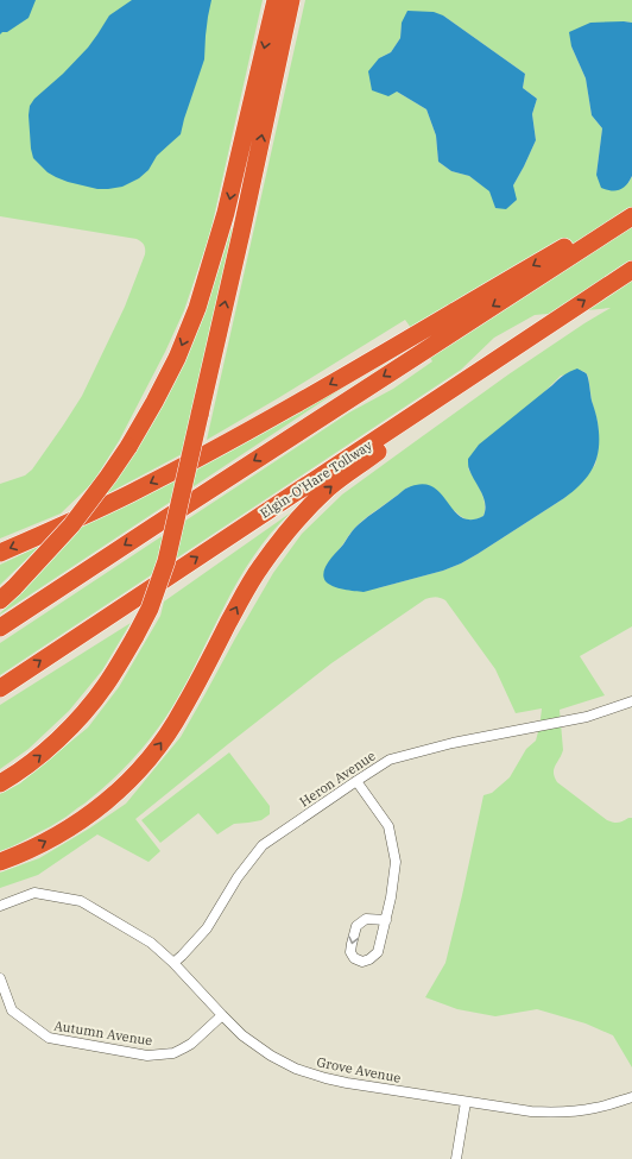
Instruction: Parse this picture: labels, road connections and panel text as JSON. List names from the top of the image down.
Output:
{
  "streets": {
    "highway": ["Elgin-O'Hare Tollway"],
    "street": ["Heron Avenue", "Autumn Avenue", "Grove Avenue"]
  },
  "crossings": [
    ["Heron Avenue", "Grove Avenue"],
    ["Autumn Avenue", "Grove Avenue"]
  ]
}
